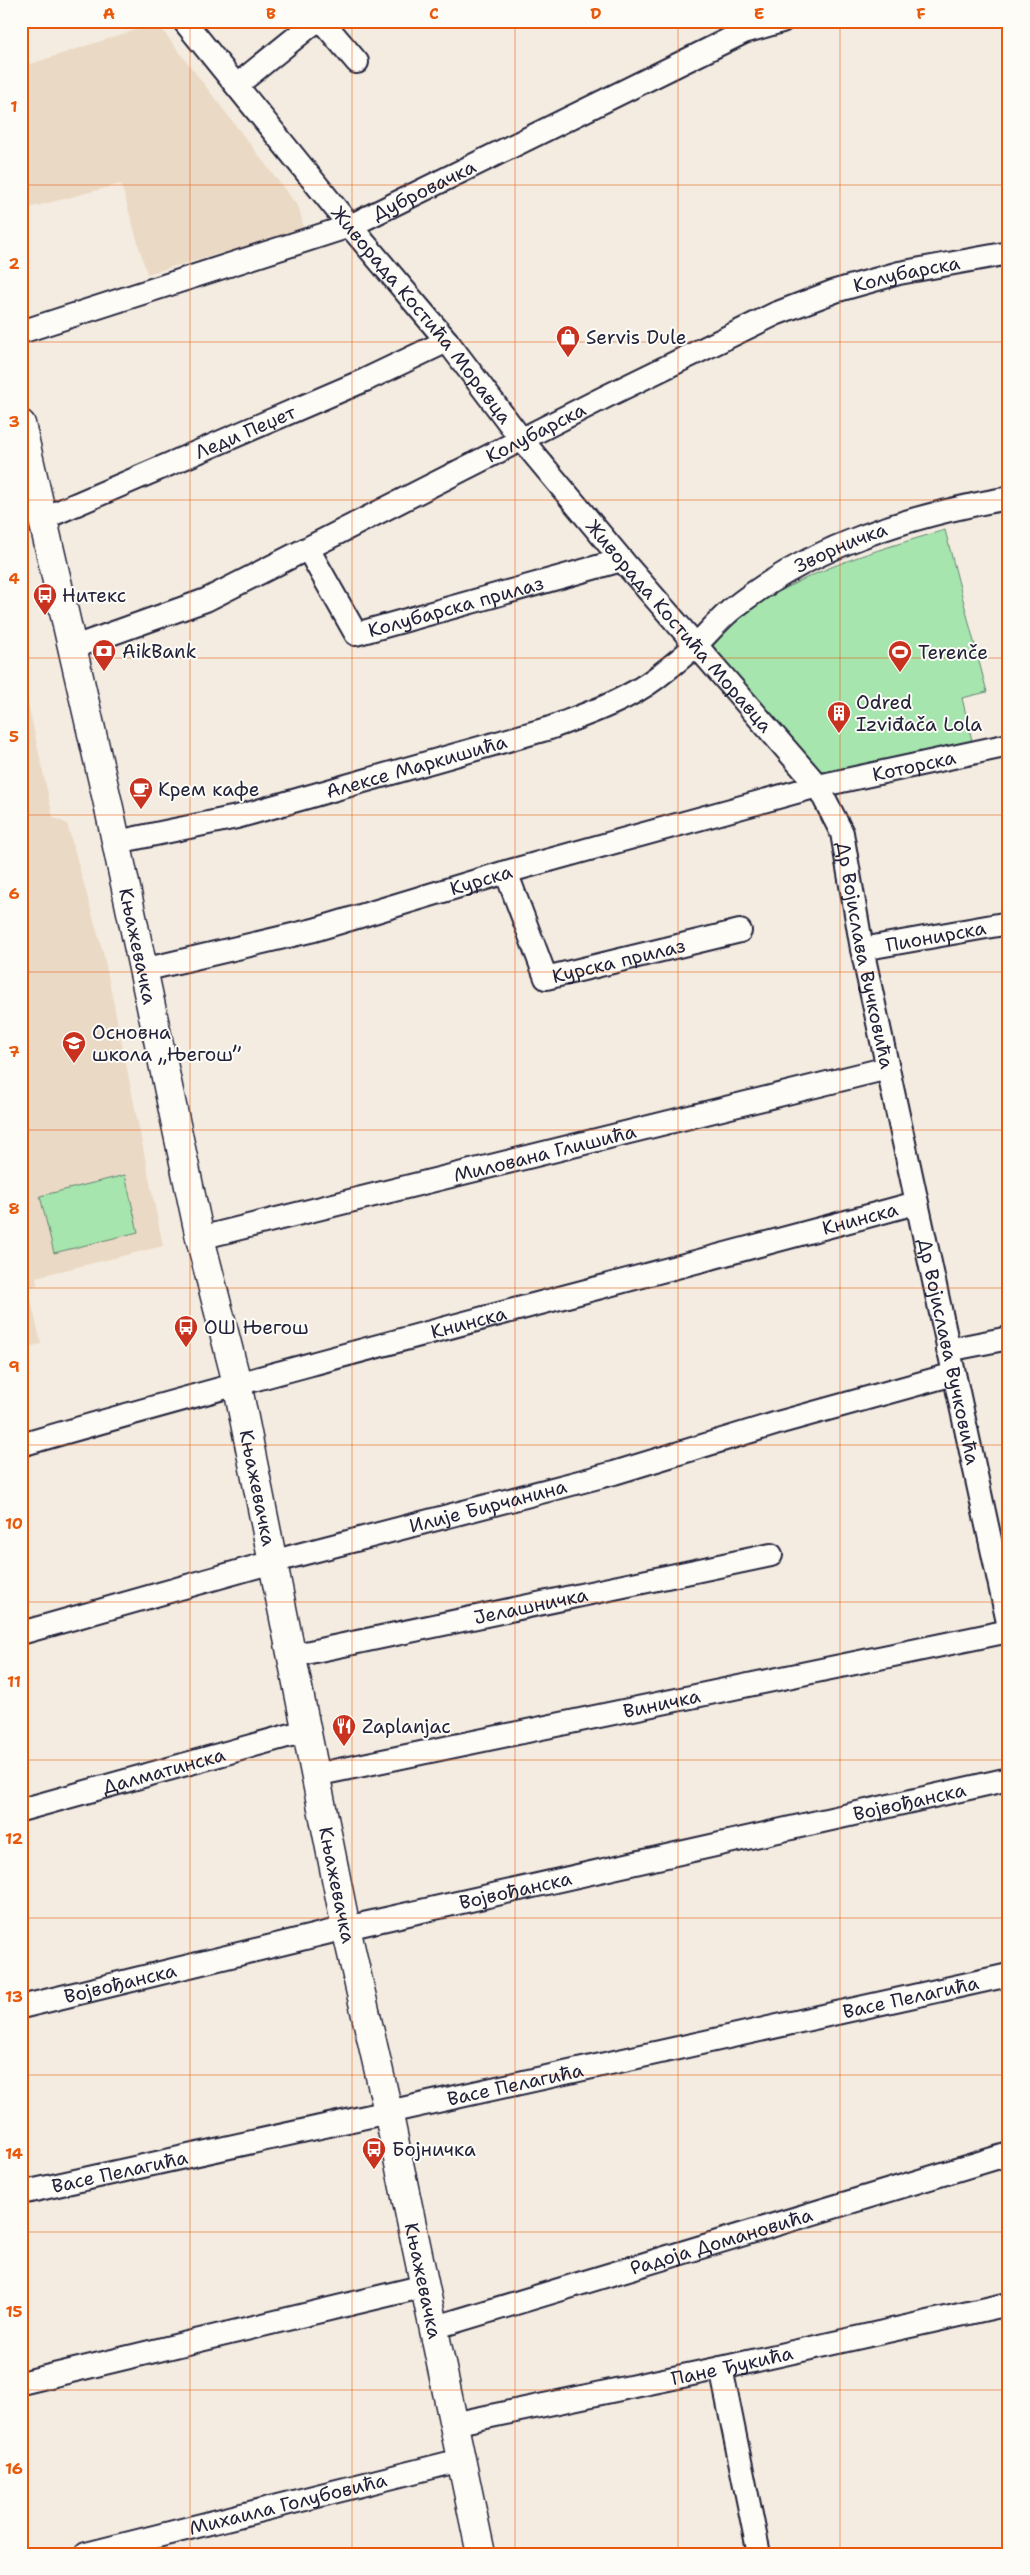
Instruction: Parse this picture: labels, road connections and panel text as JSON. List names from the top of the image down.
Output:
{
  "streets": {
    "main road": ["Књажевачка"],
    "street": [
      "Дубровачка",
      "Колубарска",
      "Живорада Костића Моравца",
      "Леди Пеџет",
      "Зворничка",
      "Колубарска прилаз",
      "Алексе Маркишића",
      "Которска",
      "Курска",
      "Пионирска",
      "Др Војислава Вучковића",
      "Курска прилаз",
      "Милована Глишића",
      "Книнска",
      "Илије Бирчанина",
      "Јелашничка",
      "Виничка",
      "Далматинска",
      "Војвођанска",
      "Васе Пелагића",
      "Радоја Домановића",
      "Пане Ђукића",
      "Михаила Голубовића"
    ]
  },
  "crossings": [
    ["Дубровачка", "Живорада Костића Моравца"],
    ["Колубарска", "Живорада Костића Моравца"],
    ["Колубарска", "Колубарска прилаз"],
    ["Колубарска", "Књажевачка"],
    ["Живорада Костића Моравца", "Леди Пеџет"],
    ["Живорада Костића Моравца", "Зворничка"],
    ["Живорада Костића Моравца", "Колубарска прилаз"],
    ["Живорада Костића Моравца", "Алексе Маркишића"],
    ["Живорада Костића Моравца", "Которска"],
    ["Живорада Костића Моравца", "Курска"],
    ["Живорада Костића Моравца", "Др Војислава Вучковића"],
    ["Леди Пеџет", "Књажевачка"],
    ["Зворничка", "Алексе Маркишића"],
    ["Алексе Маркишића", "Књажевачка"],
    ["Которска", "Курска"],
    ["Которска", "Др Војислава Вучковића"],
    ["Курска", "Књажевачка"],
    ["Курска", "Др Војислава Вучковића"],
    ["Курска", "Курска прилаз"],
    ["Пионирска", "Др Војислава Вучковића"],
    ["Књажевачка", "Милована Глишића"],
    ["Књажевачка", "Книнска"],
    ["Књажевачка", "Илије Бирчанина"],
    ["Књажевачка", "Јелашничка"],
    ["Књажевачка", "Виничка"],
    ["Књажевачка", "Далматинска"],
    ["Књажевачка", "Војвођанска"],
    ["Књажевачка", "Васе Пелагића"],
    ["Књажевачка", "Радоја Домановића"],
    ["Књажевачка", "Пане Ђукића"],
    ["Књажевачка", "Михаила Голубовића"],
    ["Др Војислава Вучковића", "Милована Глишића"],
    ["Др Војислава Вучковића", "Книнска"],
    ["Др Војислава Вучковића", "Илије Бирчанина"],
    ["Др Војислава Вучковића", "Виничка"]
  ],
  "places": {
    "shop": ["Servis Dule"],
    "bus stop": ["Нитекс", "ОШ Његош", "Бојничка"],
    "bank": ["AikBank"],
    "sports": ["Terenče"],
    "building": ["Odred Izviđača Lola"],
    "cafe": ["Крем кафе"],
    "school or university": ["Основна школа „Његош”"],
    "restaurant": ["Zaplanjac"]
  },
  "grid": {
    "columns": [
      "A",
      "B",
      "C",
      "D",
      "E",
      "F"
    ],
    "rows": [
      "1",
      "2",
      "3",
      "4",
      "5",
      "6",
      "7",
      "8",
      "9",
      "10",
      "11",
      "12",
      "13",
      "14",
      "15",
      "16"
    ]
  }
}
